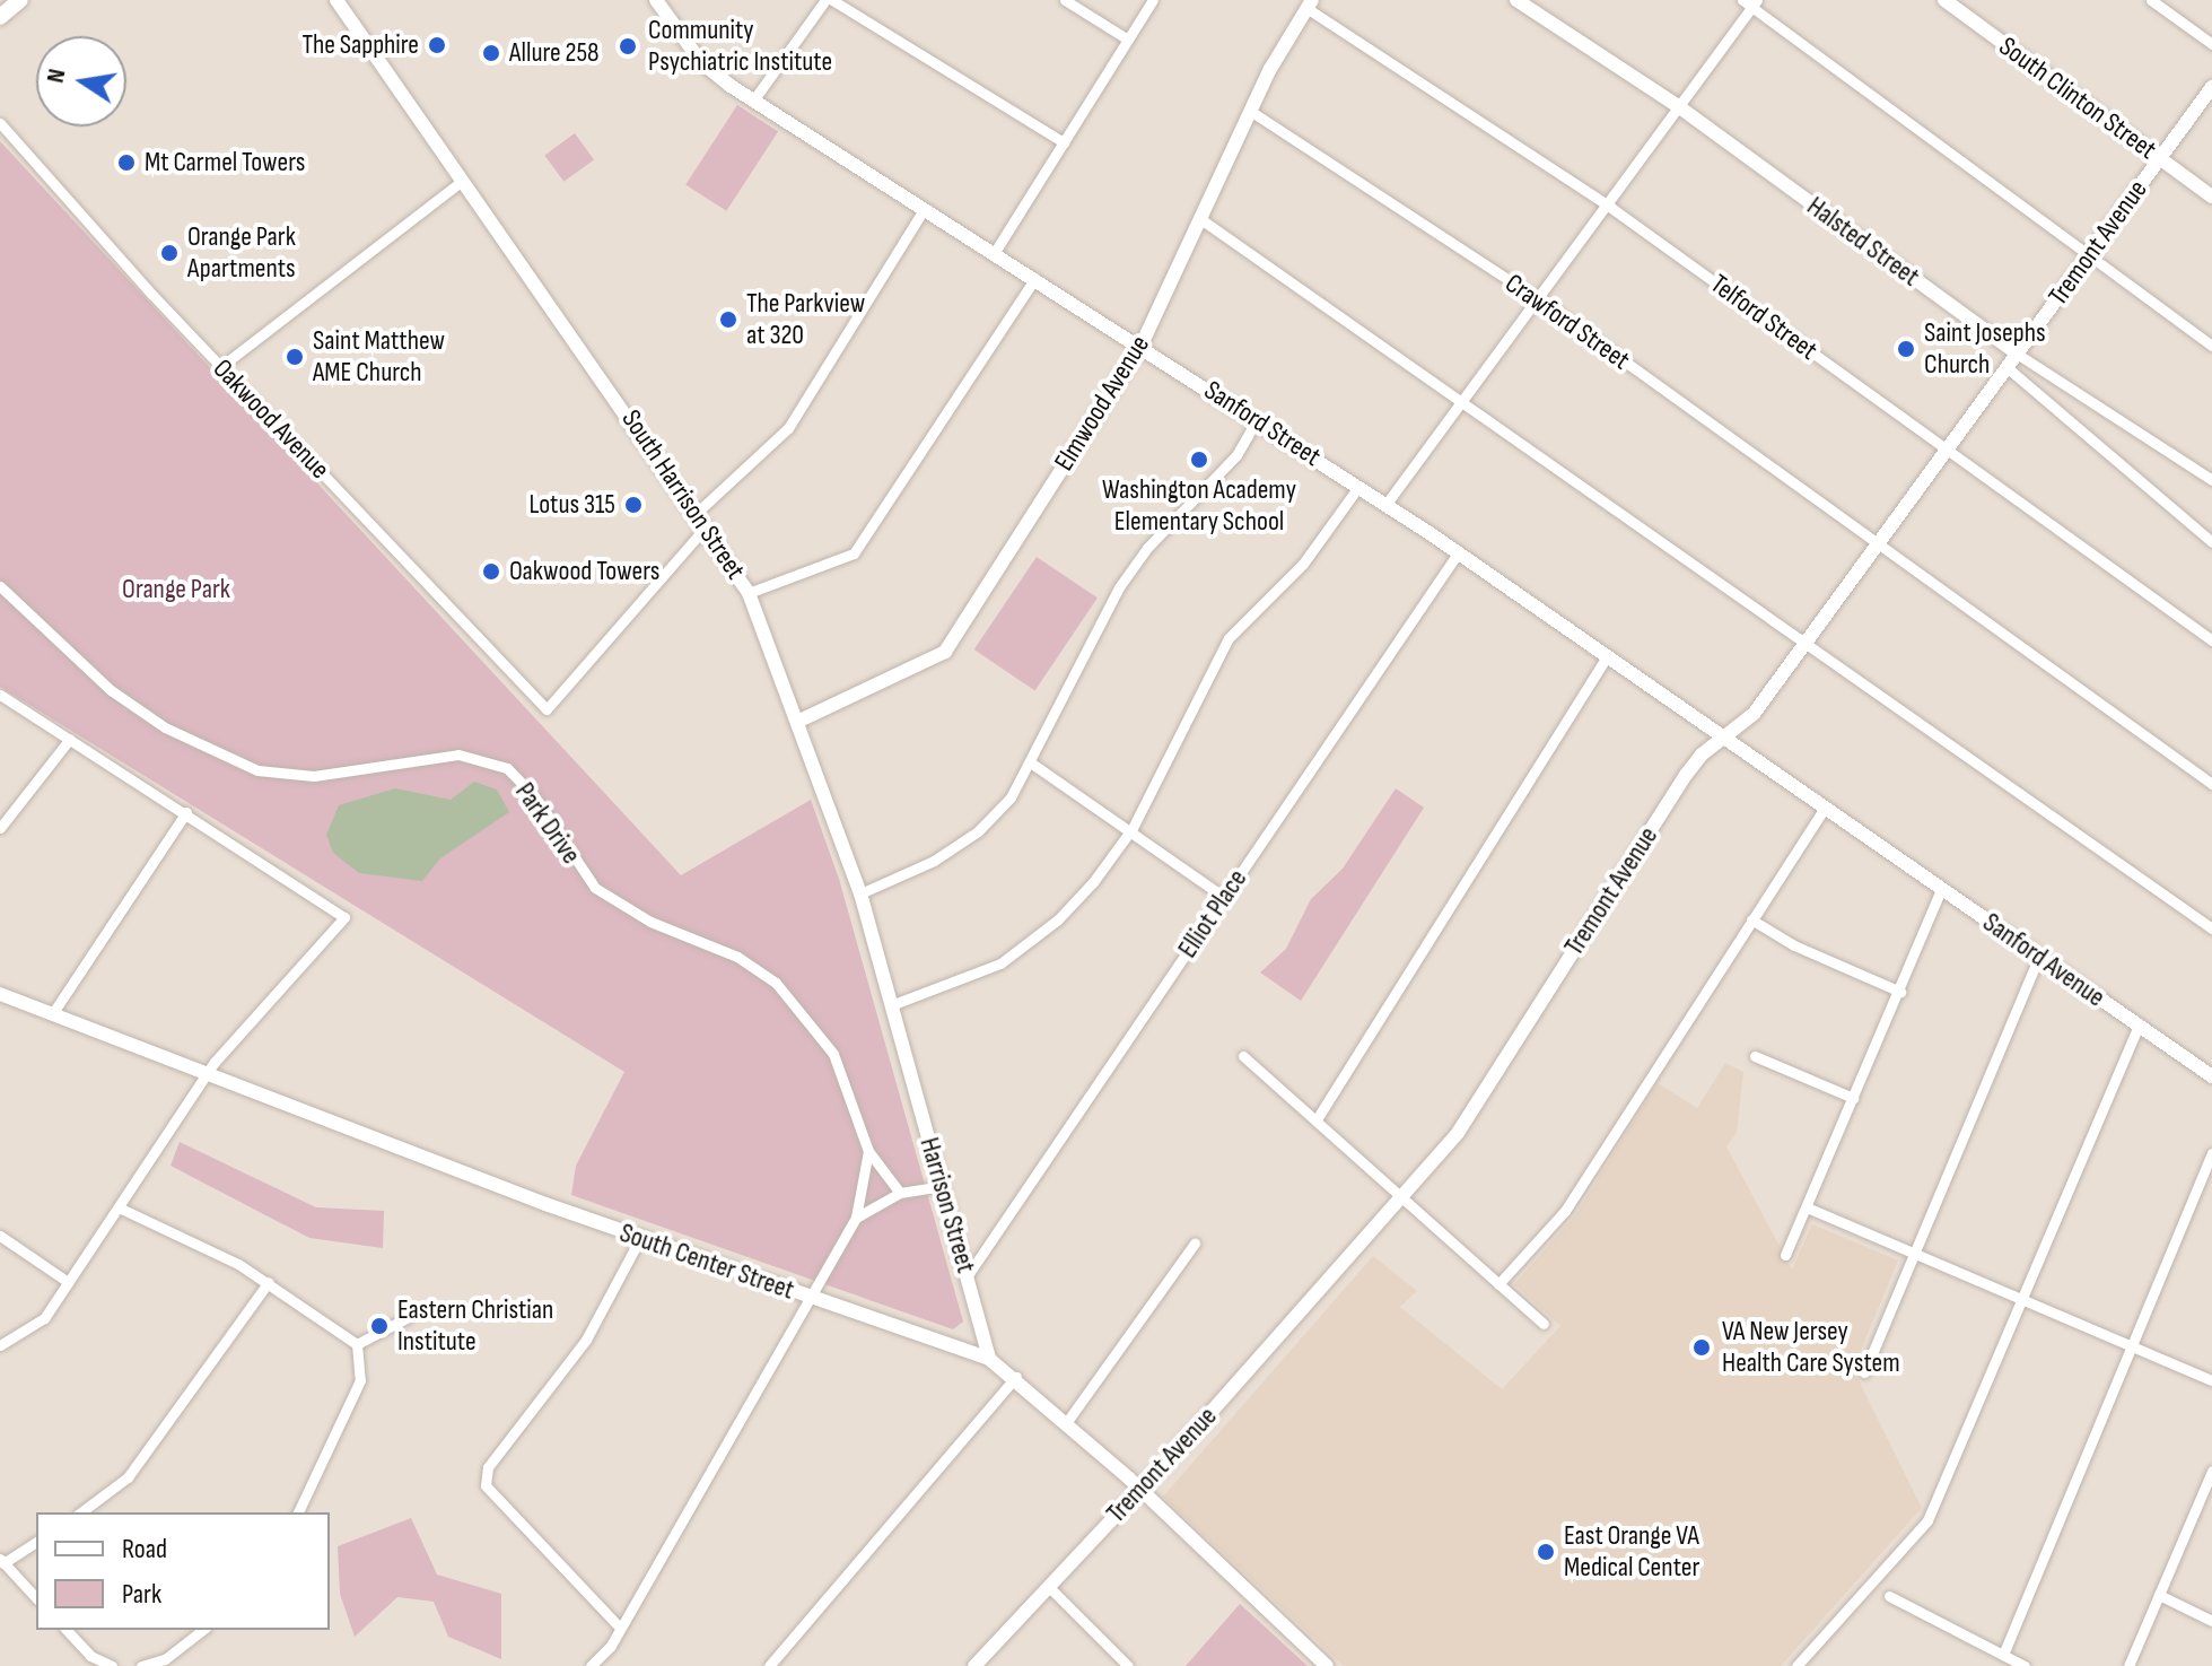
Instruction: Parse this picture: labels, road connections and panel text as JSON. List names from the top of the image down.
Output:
{
  "streets": {
    "main road": [
      "South Clinton Street",
      "Halsted Street",
      "Tremont Avenue",
      "Elmwood Avenue",
      "Sanford Street",
      "South Harrison Street",
      "Sanford Avenue",
      "Harrison Street",
      "South Center Street"
    ],
    "street": [
      "Telford Street",
      "Crawford Street",
      "Oakwood Avenue",
      "Park Drive",
      "Elliot Place"
    ]
  },
  "crossings": [
    ["South Clinton Street", "Tremont Avenue"],
    ["Halsted Street", "Tremont Avenue"],
    ["Tremont Avenue", "Telford Street"],
    ["Tremont Avenue", "Crawford Street"],
    ["Tremont Avenue", "Sanford Street"],
    ["Tremont Avenue", "South Center Street"],
    ["Telford Street", "Elmwood Avenue"],
    ["Crawford Street", "Elmwood Avenue"],
    ["Elmwood Avenue", "Sanford Street"],
    ["Elmwood Avenue", "South Harrison Street"],
    ["Oakwood Avenue", "South Harrison Street"],
    ["Sanford Street", "Elliot Place"],
    ["Sanford Street", "Sanford Avenue"],
    ["South Harrison Street", "Harrison Street"],
    ["Elliot Place", "Harrison Street"],
    ["Harrison Street", "South Center Street"]
  ],
  "parks": ["Orange Park"],
  "places": [
    "The Sapphire",
    "Community Psychiatric Institute",
    "Allure 258",
    "Mt Carmel Towers",
    "Orange Park Apartments",
    "The Parkview at 320",
    "Saint Josephs Church",
    "Saint Matthew AME Church",
    "Washington Academy Elementary School",
    "Lotus 315",
    "Oakwood Towers",
    "Eastern Christian Institute",
    "VA New Jersey Health Care System",
    "East Orange VA Medical Center"
  ],
  "legend": ["Road", "Park"],
  "north": "left"
}
